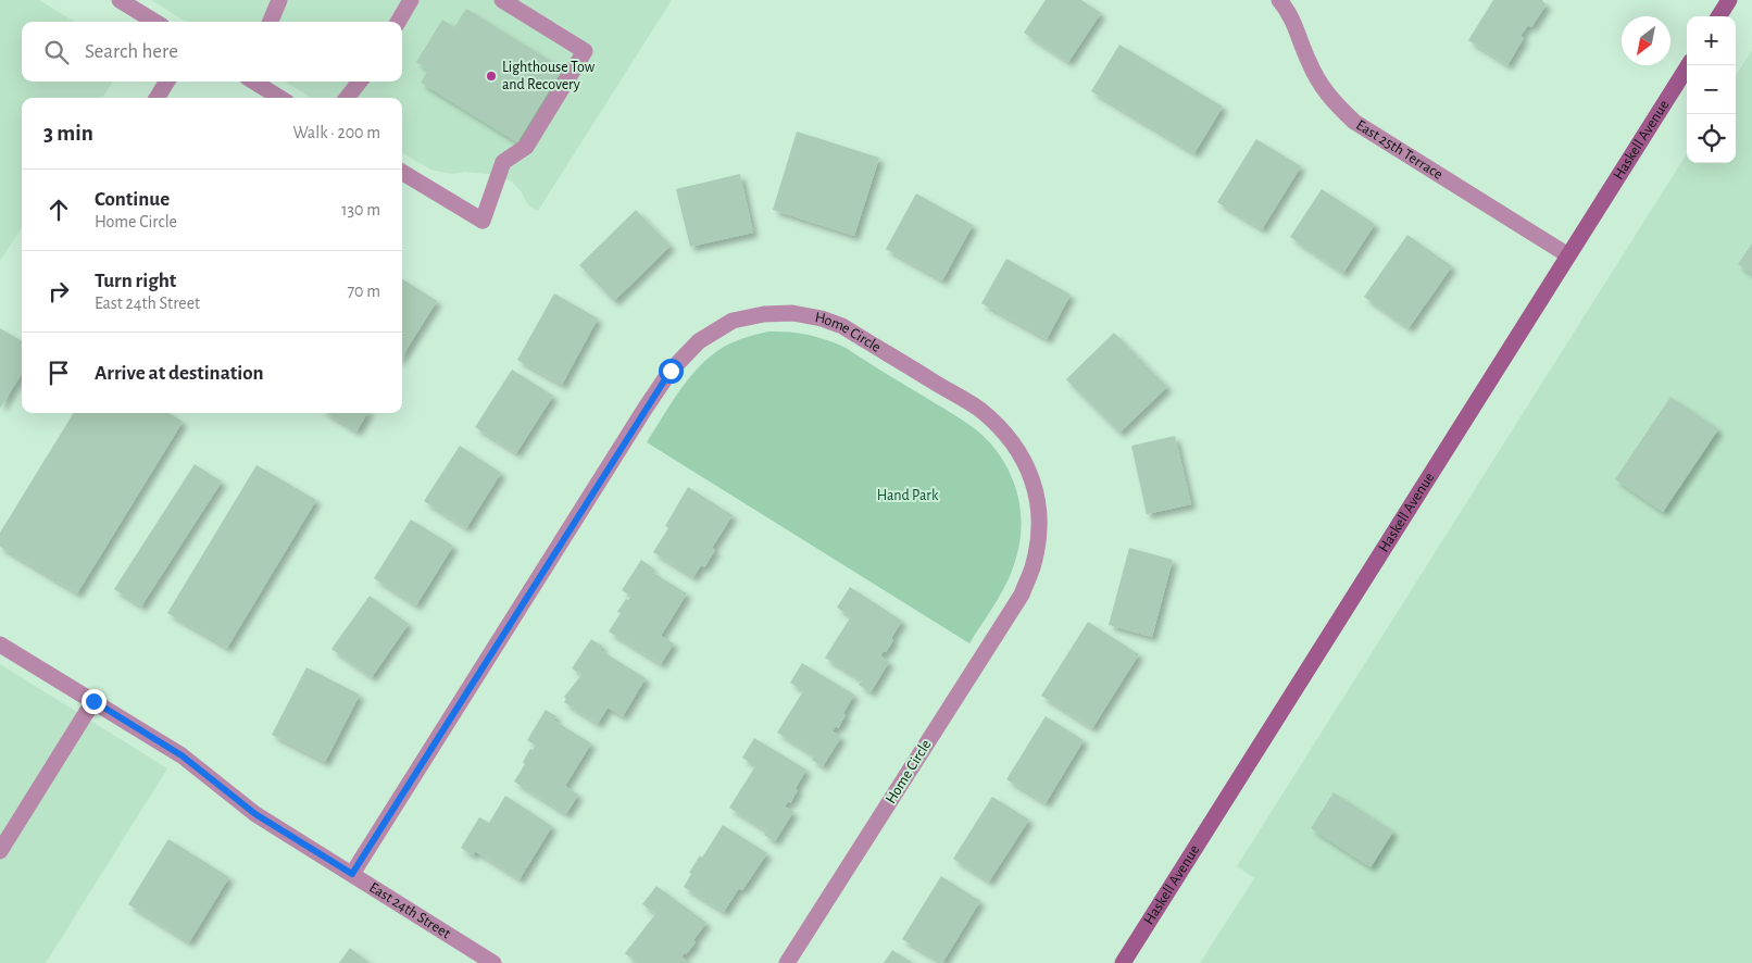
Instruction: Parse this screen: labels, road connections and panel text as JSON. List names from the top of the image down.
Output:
{
  "streets": {
    "main road": ["Haskell Avenue"],
    "street": ["East 25th Terrace", "Home Circle", "East 24th Street"]
  },
  "crossings": [
    ["Haskell Avenue", "East 25th Terrace"],
    ["Home Circle", "East 24th Street"]
  ],
  "parks": ["Hand Park"],
  "places": ["Lighthouse Tow and Recovery"],
  "north": "bottom left",
  "page": {
    "map_buttons": ["+", "−"],
    "search": "Search here",
    "heading": ["3 min", "Walk · 200 m"],
    "list": [
      ["Continue", "Home Circle", "130 m"],
      ["Turn right", "East 24th Street", "70 m"],
      "Arrive at destination"
    ]
  }
}
